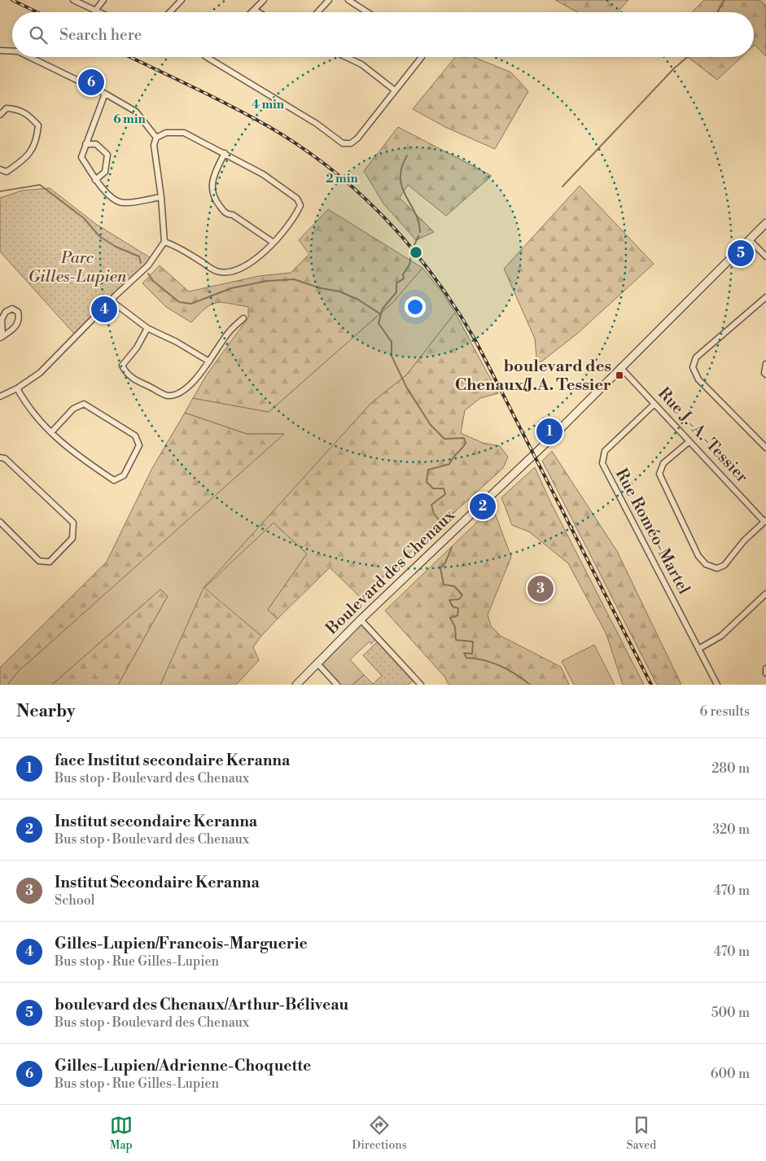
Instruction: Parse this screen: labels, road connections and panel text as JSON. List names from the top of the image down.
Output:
{
  "streets": {
    "main road": ["Boulevard des Chenaux"],
    "street": ["Rue J.-A.-Tessier", "Rue Roméo-Martel"]
  },
  "crossings": [
    ["Rue J.-A.-Tessier", "Rue Roméo-Martel"],
    ["Rue J.-A.-Tessier", "Boulevard des Chenaux"]
  ],
  "parks": ["Parc Gilles-Lupien"],
  "places": {
    "transit": ["boulevard des Chenaux/J.A. Tessier"]
  },
  "page": {
    "search": "Search here",
    "pins": [
      "6",
      "5",
      "4",
      "1",
      "2",
      "3"
    ],
    "heading": ["Nearby", "6 results"],
    "list": [
      {
        "mark": "1",
        "name": "face Institut secondaire Keranna",
        "note": "Bus stop · Boulevard des Chenaux",
        "value": "280 m"
      },
      {
        "mark": "2",
        "name": "Institut secondaire Keranna",
        "note": "Bus stop · Boulevard des Chenaux",
        "value": "320 m"
      },
      {
        "mark": "3",
        "name": "Institut Secondaire Keranna",
        "note": "School",
        "value": "470 m"
      },
      {
        "mark": "4",
        "name": "Gilles-Lupien/Francois-Marguerie",
        "note": "Bus stop · Rue Gilles-Lupien",
        "value": "470 m"
      },
      {
        "mark": "5",
        "name": "boulevard des Chenaux/Arthur-Béliveau",
        "note": "Bus stop · Boulevard des Chenaux",
        "value": "500 m"
      },
      {
        "mark": "6",
        "name": "Gilles-Lupien/Adrienne-Choquette",
        "note": "Bus stop · Rue Gilles-Lupien",
        "value": "600 m"
      }
    ],
    "nav": ["Map", "Directions", "Saved"]
  },
  "rings": ["4 min", "6 min", "2 min"]
}
